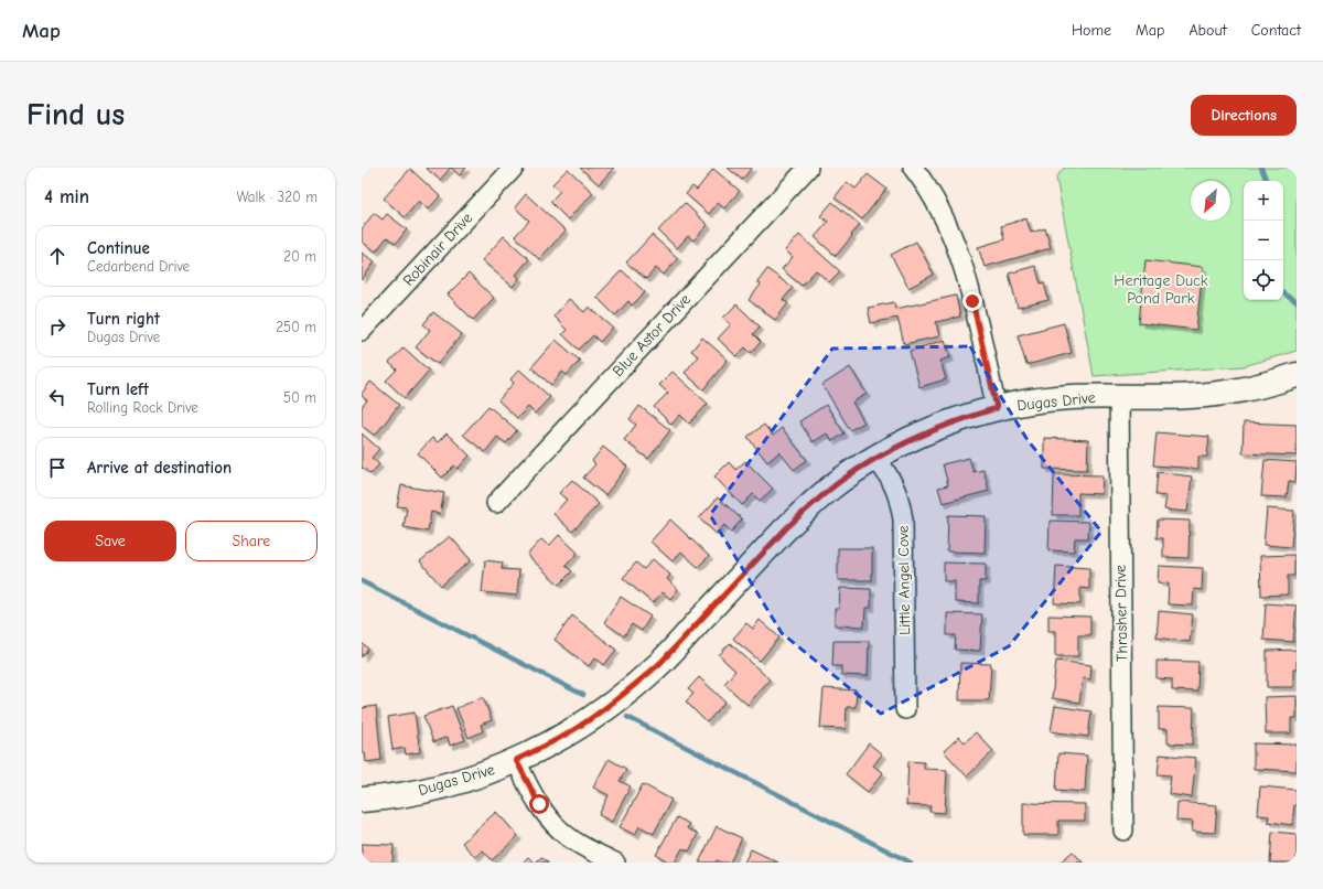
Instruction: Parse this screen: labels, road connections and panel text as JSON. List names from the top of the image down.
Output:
{
  "streets": {
    "street": [
      "Robinair Drive",
      "Blue Astor Drive",
      "Dugas Drive",
      "Little Angel Cove",
      "Thrasher Drive"
    ]
  },
  "crossings": [
    ["Dugas Drive", "Little Angel Cove"],
    ["Dugas Drive", "Thrasher Drive"]
  ],
  "parks": ["Heritage Duck Pond Park"],
  "north": "bottom left",
  "page": {
    "header": "Map",
    "nav": [
      "Home",
      "Map",
      "About",
      "Contact"
    ],
    "buttons": [
      "Directions",
      ["Save", "Share"]
    ],
    "title": "Find us",
    "heading": ["4 min", "Walk · 320 m"],
    "map_buttons": ["+", "−"],
    "list": [
      ["Continue", "Cedarbend Drive", "20 m"],
      ["Turn right", "Dugas Drive", "250 m"],
      ["Turn left", "Rolling Rock Drive", "50 m"],
      "Arrive at destination"
    ]
  }
}
